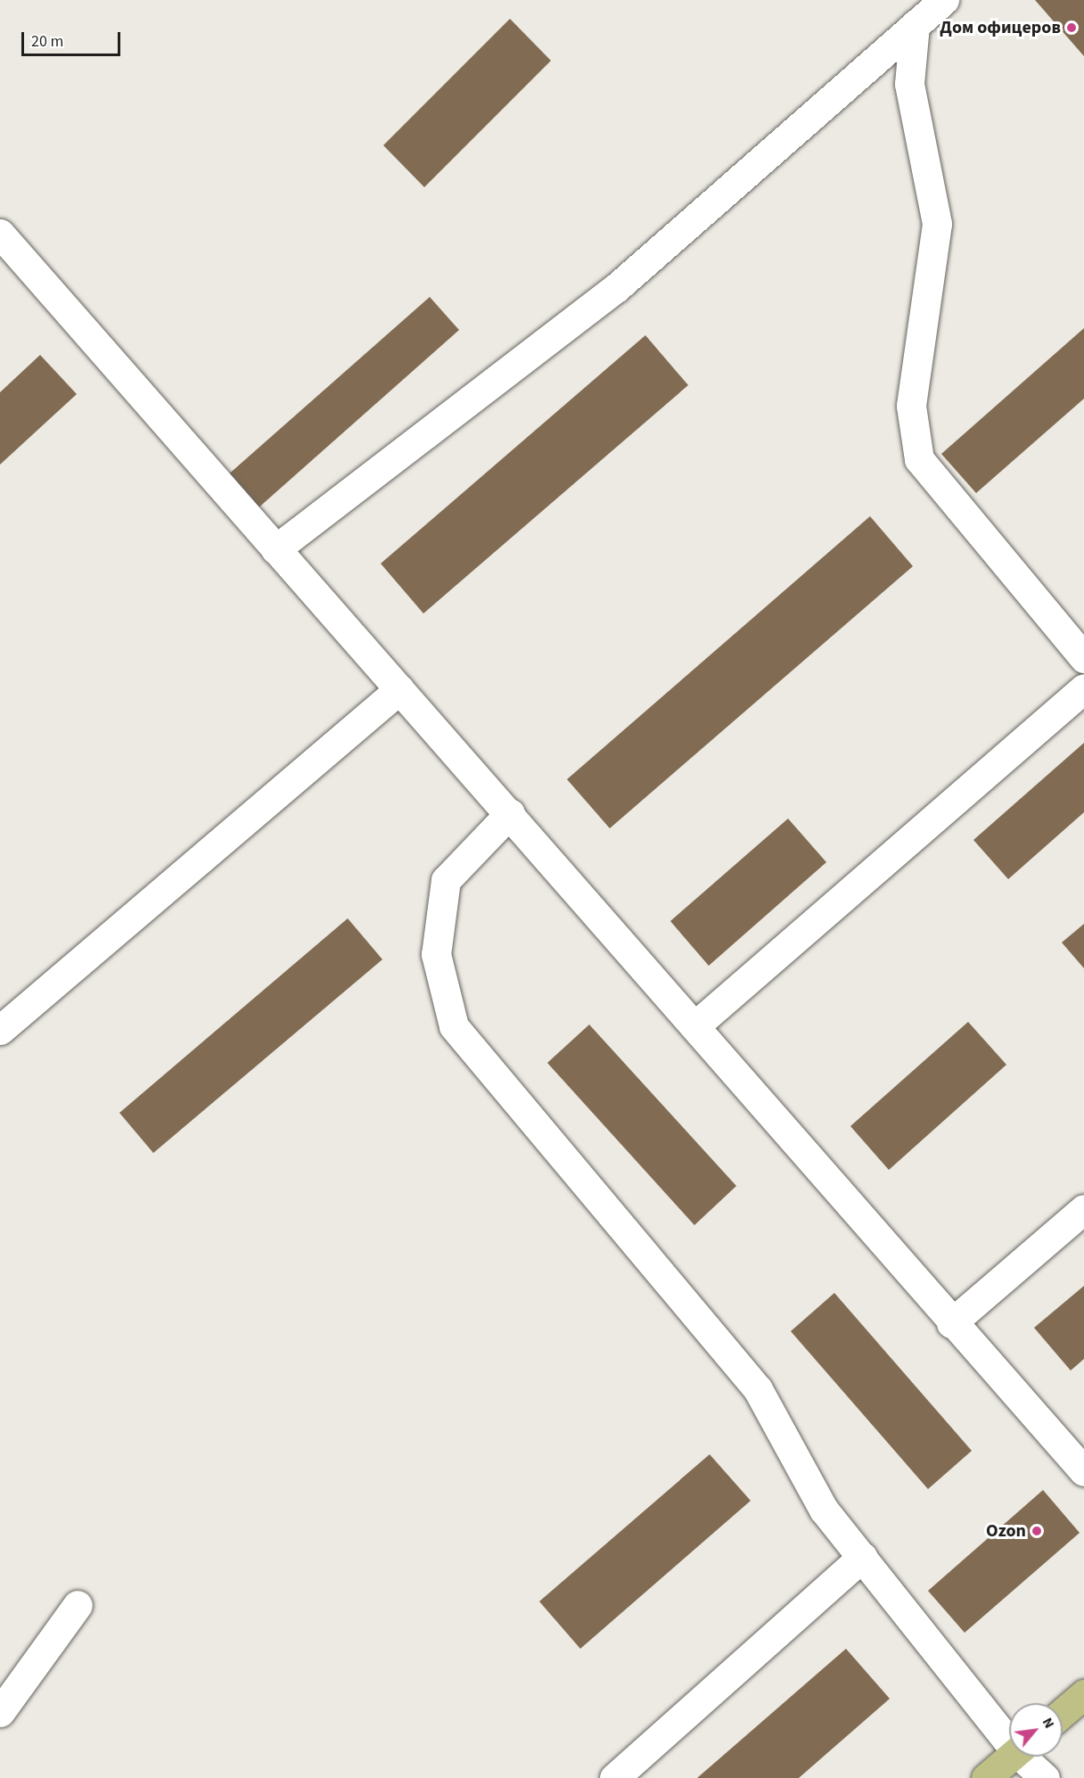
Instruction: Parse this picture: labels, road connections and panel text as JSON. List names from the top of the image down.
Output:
{
  "places": ["Дом офицеров", "Ozon"],
  "scale_bar": "20 m",
  "north": "top right"
}
